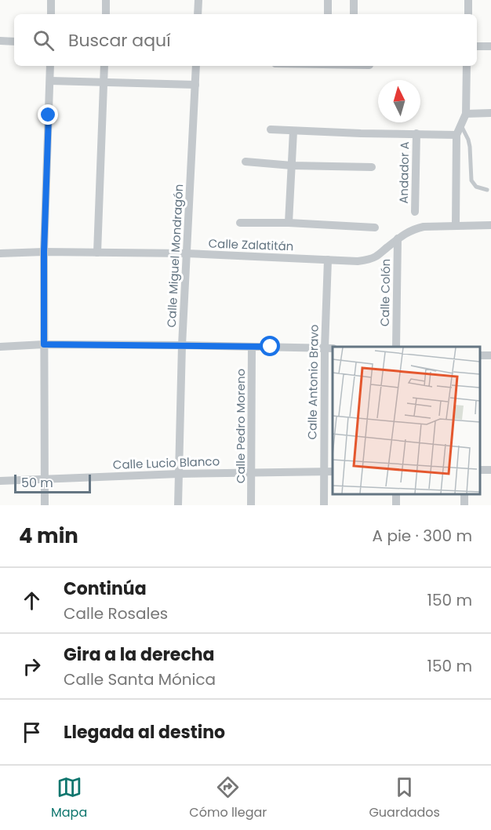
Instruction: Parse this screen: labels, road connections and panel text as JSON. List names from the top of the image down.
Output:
{
  "streets": {
    "street": [
      "Andador A",
      "Calle Zalatitán",
      "Calle Miguel Mondragón",
      "Calle Colón",
      "Calle Antonio Bravo",
      "Calle Pedro Moreno",
      "Calle Lucio Blanco"
    ]
  },
  "crossings": [
    ["Calle Zalatitán", "Calle Miguel Mondragón"],
    ["Calle Zalatitán", "Calle Colón"],
    ["Calle Zalatitán", "Calle Antonio Bravo"],
    ["Calle Miguel Mondragón", "Calle Lucio Blanco"],
    ["Calle Antonio Bravo", "Calle Lucio Blanco"],
    ["Calle Pedro Moreno", "Calle Lucio Blanco"]
  ],
  "scale_bar": "50 m",
  "north": "top",
  "page": {
    "search": "Buscar aquí",
    "scale": "50 m",
    "heading": ["4 min", "A pie · 300 m"],
    "list": [
      ["Continúa", "Calle Rosales", "150 m"],
      ["Gira a la derecha", "Calle Santa Mónica", "150 m"],
      "Llegada al destino"
    ],
    "nav": ["Mapa", "Cómo llegar", "Guardados"]
  }
}
